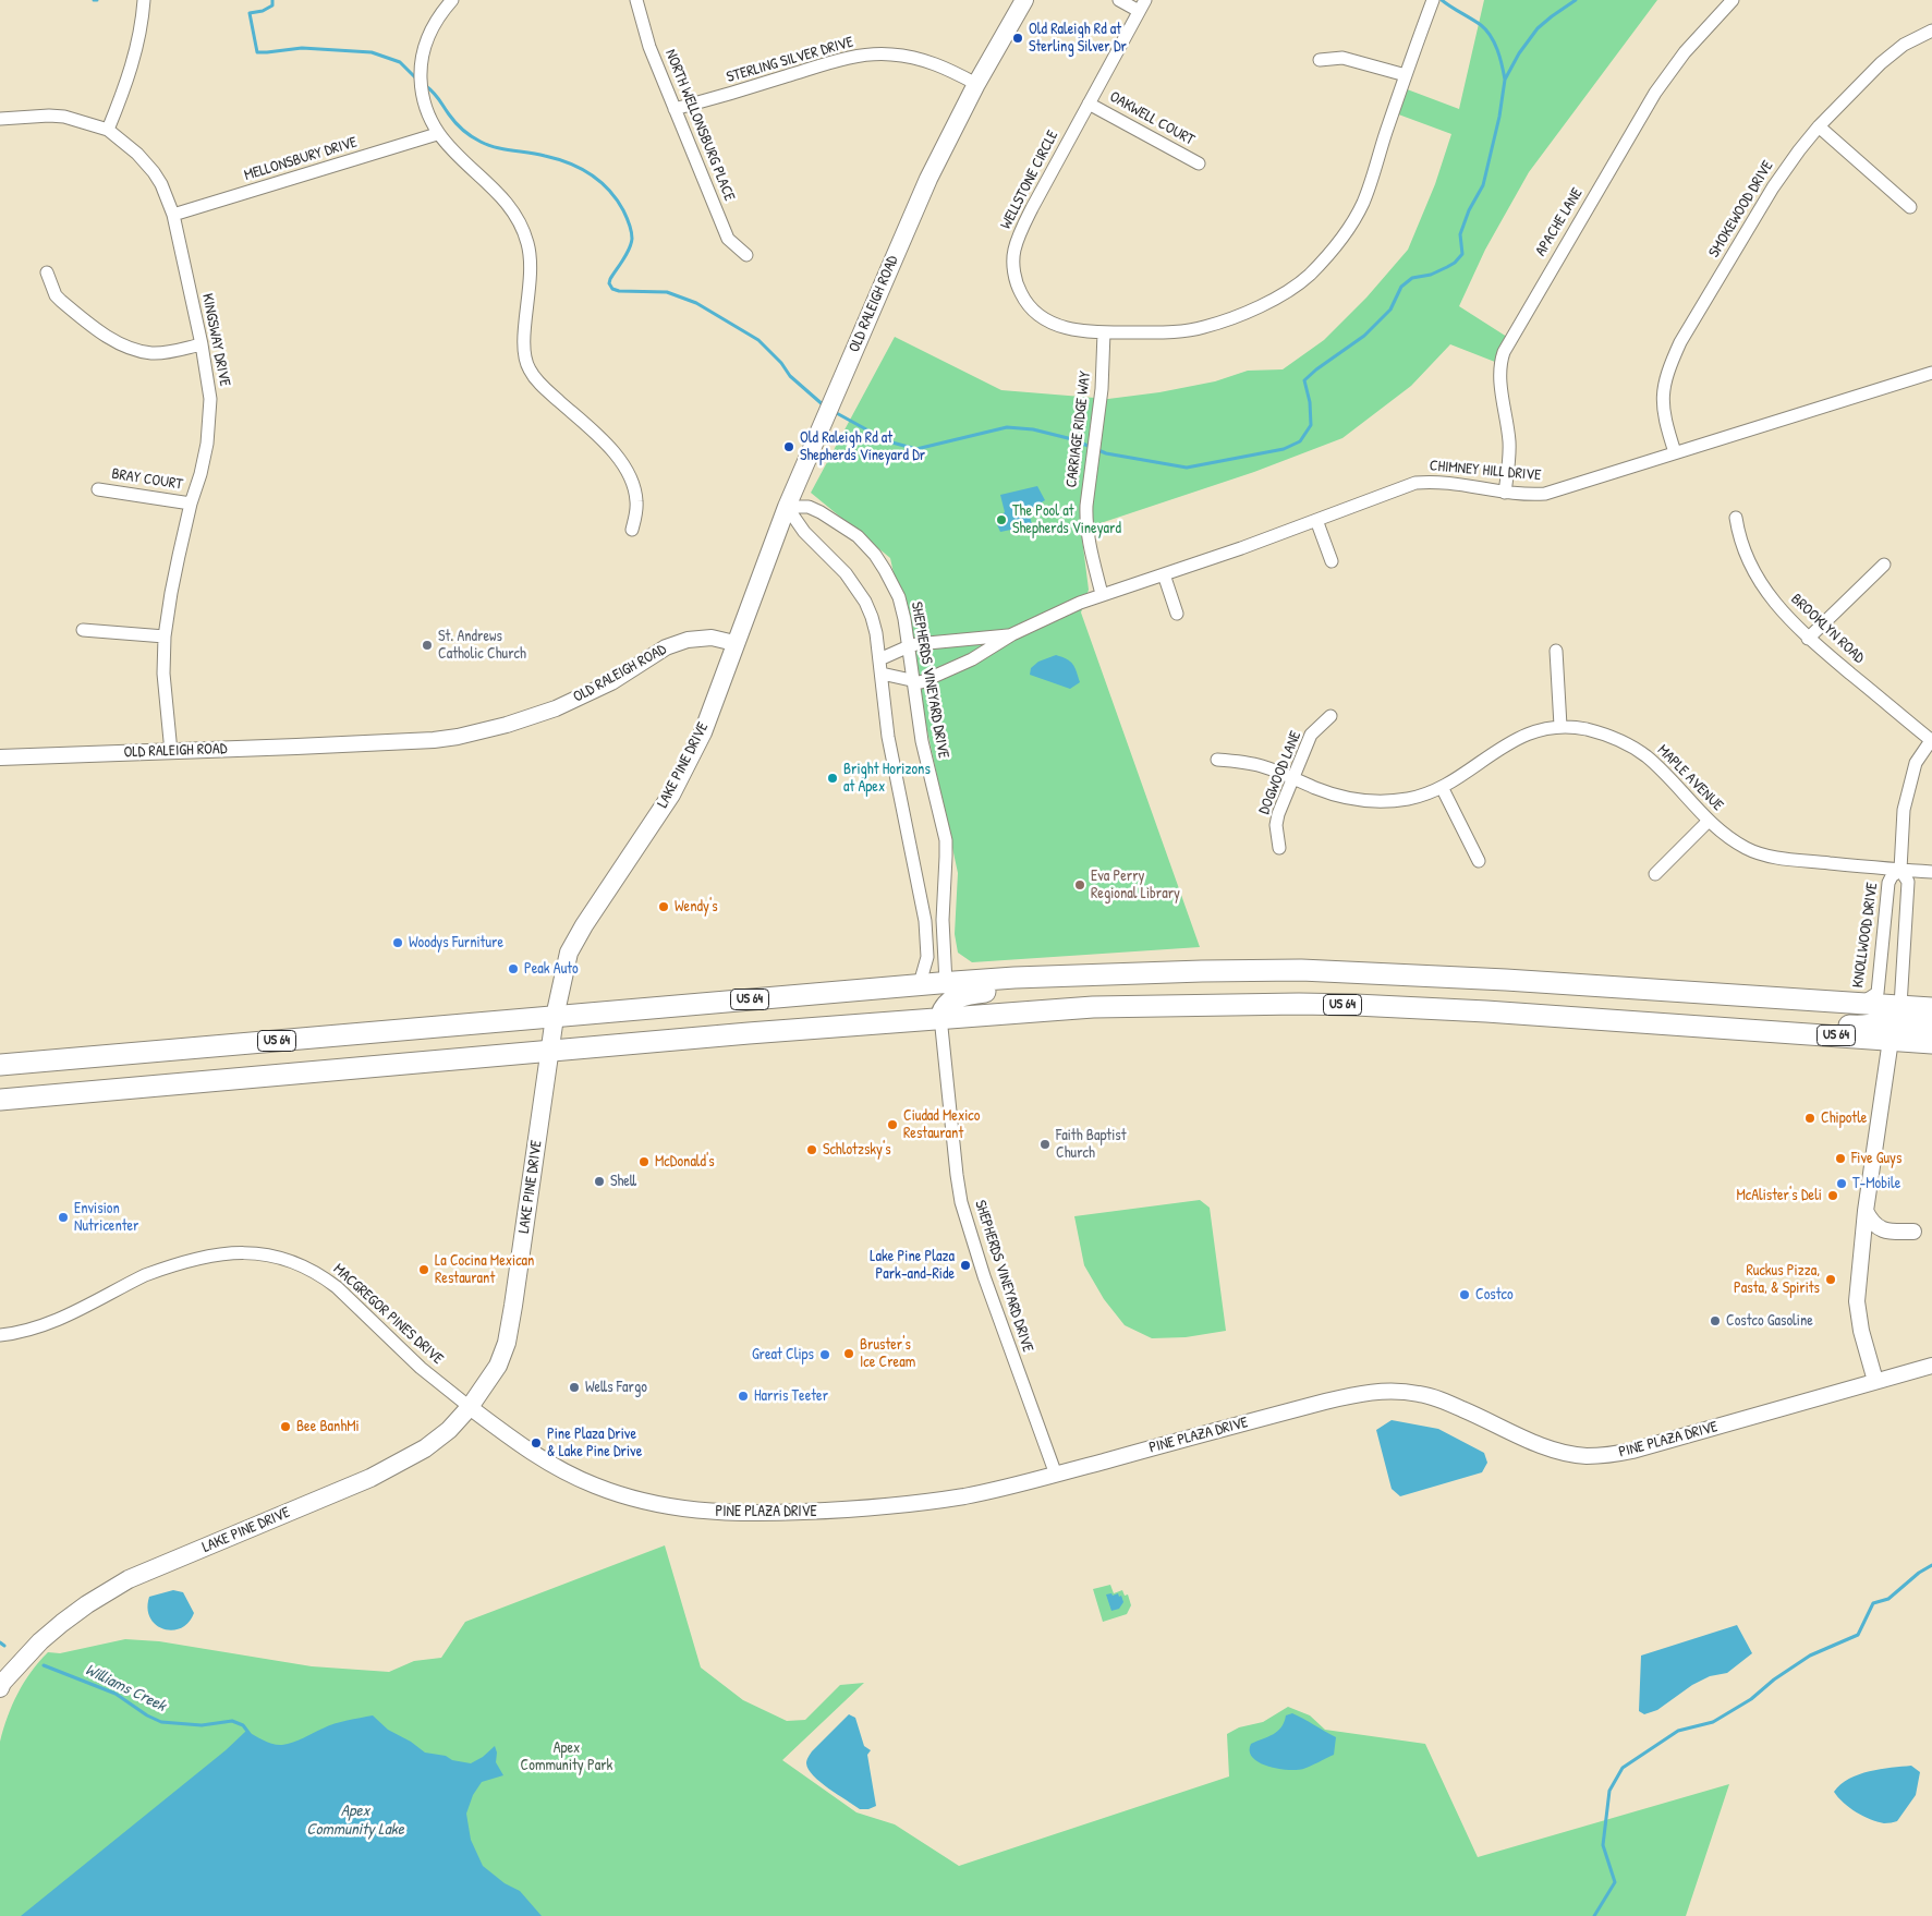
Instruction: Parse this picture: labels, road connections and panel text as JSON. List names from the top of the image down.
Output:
{
  "streets": {
    "highway": ["US 64"],
    "main road": ["OLD RALEIGH ROAD", "LAKE PINE DRIVE"],
    "street": [
      "STERLING SILVER DRIVE",
      "OAKWELL COURT",
      "NORTH WELLONSBURG PLACE",
      "MELLONSBURY DRIVE",
      "WELLSTONE CIRCLE",
      "SMOKEWOOD DRIVE",
      "APACHE LANE",
      "KINGSWAY DRIVE",
      "CARRIAGE RIDGE WAY",
      "CHIMNEY HILL DRIVE",
      "BRAY COURT",
      "BROOKLYN ROAD",
      "SHEPHERDS VINEYARD DRIVE",
      "DOGWOOD LANE",
      "MAPLE AVENUE",
      "KNOLLWOOD DRIVE",
      "MACGREGOR PINES DRIVE",
      "PINE PLAZA DRIVE"
    ]
  },
  "crossings": [
    ["STERLING SILVER DRIVE", "NORTH WELLONSBURG PLACE"],
    ["STERLING SILVER DRIVE", "OLD RALEIGH ROAD"],
    ["OAKWELL COURT", "WELLSTONE CIRCLE"],
    ["MELLONSBURY DRIVE", "KINGSWAY DRIVE"],
    ["WELLSTONE CIRCLE", "CARRIAGE RIDGE WAY"],
    ["SMOKEWOOD DRIVE", "CHIMNEY HILL DRIVE"],
    ["APACHE LANE", "CHIMNEY HILL DRIVE"],
    ["OLD RALEIGH ROAD", "KINGSWAY DRIVE"],
    ["OLD RALEIGH ROAD", "SHEPHERDS VINEYARD DRIVE"],
    ["OLD RALEIGH ROAD", "LAKE PINE DRIVE"],
    ["KINGSWAY DRIVE", "BRAY COURT"],
    ["CARRIAGE RIDGE WAY", "CHIMNEY HILL DRIVE"],
    ["CHIMNEY HILL DRIVE", "SHEPHERDS VINEYARD DRIVE"],
    ["BROOKLYN ROAD", "KNOLLWOOD DRIVE"],
    ["SHEPHERDS VINEYARD DRIVE", "US 64"],
    ["SHEPHERDS VINEYARD DRIVE", "PINE PLAZA DRIVE"],
    ["LAKE PINE DRIVE", "US 64"],
    ["LAKE PINE DRIVE", "MACGREGOR PINES DRIVE"],
    ["LAKE PINE DRIVE", "PINE PLAZA DRIVE"],
    ["DOGWOOD LANE", "MAPLE AVENUE"],
    ["MAPLE AVENUE", "KNOLLWOOD DRIVE"],
    ["KNOLLWOOD DRIVE", "US 64"],
    ["MACGREGOR PINES DRIVE", "PINE PLAZA DRIVE"]
  ],
  "water": ["Williams Creek", "Apex Community Lake"],
  "parks": ["Apex Community Park"],
  "places": [
    "Old Raleigh Rd at Sterling Silver Dr",
    "Old Raleigh Rd at Shepherds Vineyard Dr",
    "The Pool at Shepherds Vineyard",
    "St. Andrews Catholic Church",
    "Bright Horizons at Apex",
    "Eva Perry Regional Library",
    "Wendy's",
    "Woodys Furniture",
    "Peak Auto",
    "Chipotle",
    "Ciudad Mexico Restaurant",
    "Faith Baptist Church",
    "Schlotzsky's",
    "Five Guys",
    "McDonald's",
    "Shell",
    "T-Mobile",
    "McAlister's Deli",
    "Envision Nutricenter",
    "Lake Pine Plaza Park-and-Ride",
    "La Cocina Mexican Restaurant",
    "Ruckus Pizza, Pasta, & Spirits",
    "Costco",
    "Costco Gasoline",
    "Bruster's Ice Cream",
    "Great Clips",
    "Wells Fargo",
    "Harris Teeter",
    "Bee BanhMi",
    "Pine Plaza Drive & Lake Pine Drive"
  ]
}
